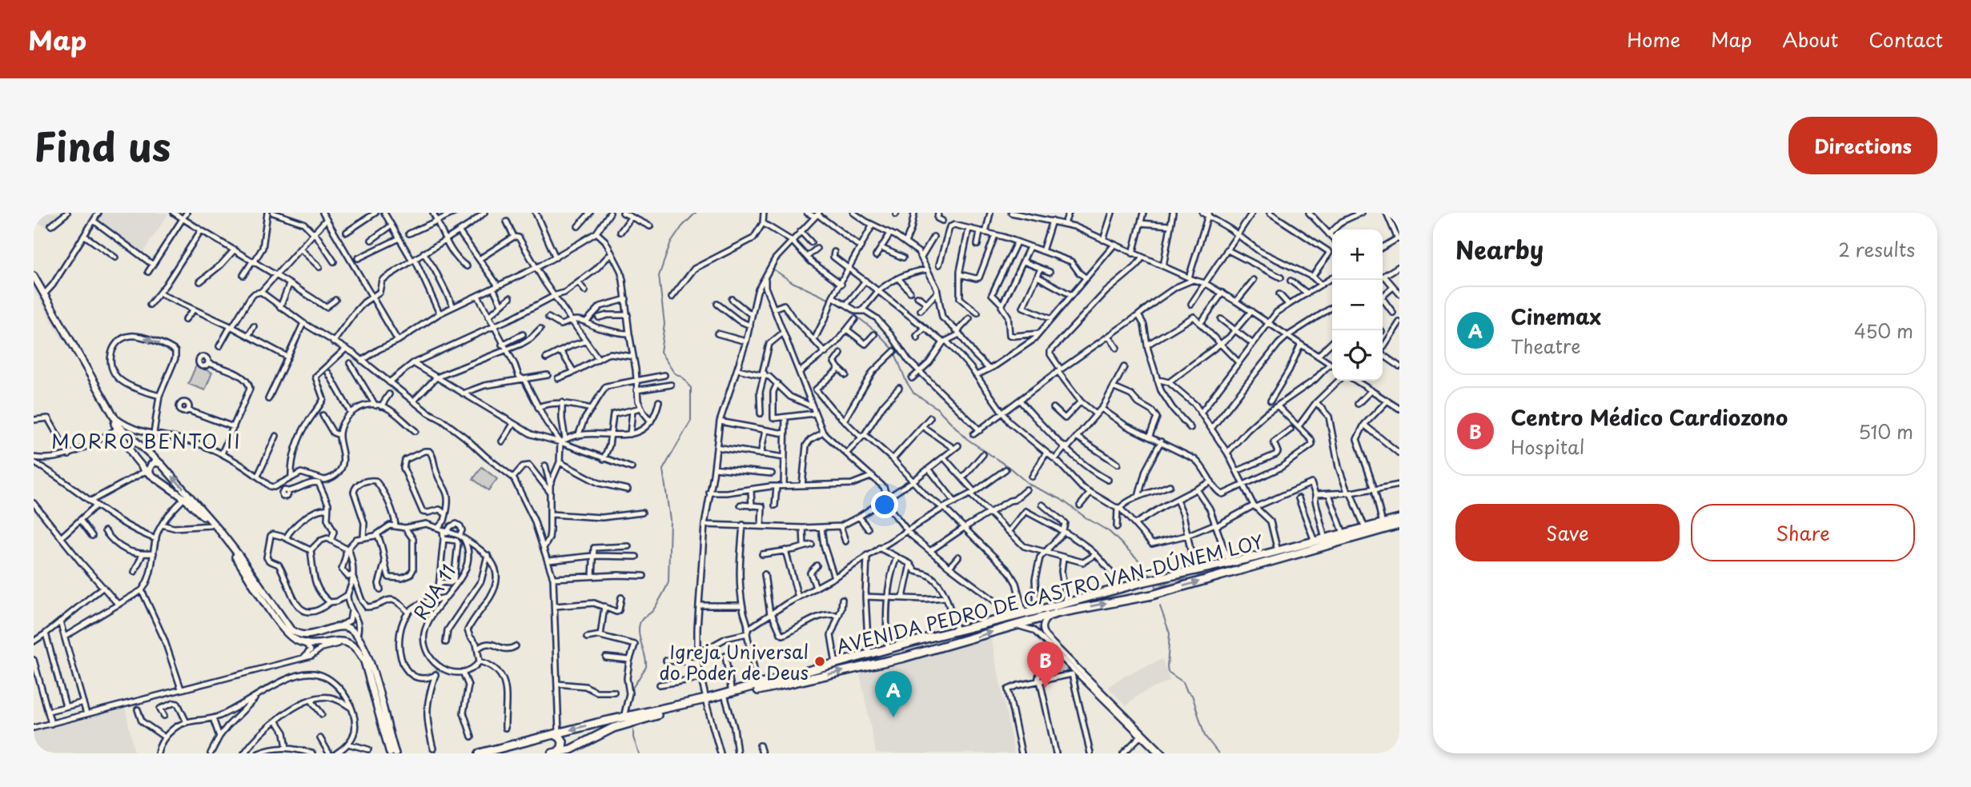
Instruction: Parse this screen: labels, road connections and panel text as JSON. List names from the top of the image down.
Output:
{
  "streets": {
    "highway": ["AVENIDA PEDRO DE CASTRO VAN-DÚNEM LOY"],
    "street": ["RUA 11"]
  },
  "districts": ["MORRO BENTO II"],
  "places": ["Igreja Universal do Poder de Deus"],
  "page": {
    "header": "Map",
    "nav": [
      "Home",
      "Map",
      "About",
      "Contact"
    ],
    "title": "Find us",
    "buttons": [
      "Directions",
      ["Save", "Share"]
    ],
    "heading": ["Nearby", "2 results"],
    "map_buttons": ["+", "−"],
    "list": [
      {
        "mark": "A",
        "name": "Cinemax",
        "note": "Theatre",
        "value": "450 m"
      },
      {
        "mark": "B",
        "name": "Centro Médico Cardiozono",
        "note": "Hospital",
        "value": "510 m"
      }
    ],
    "pins": ["B", "A"]
  }
}
